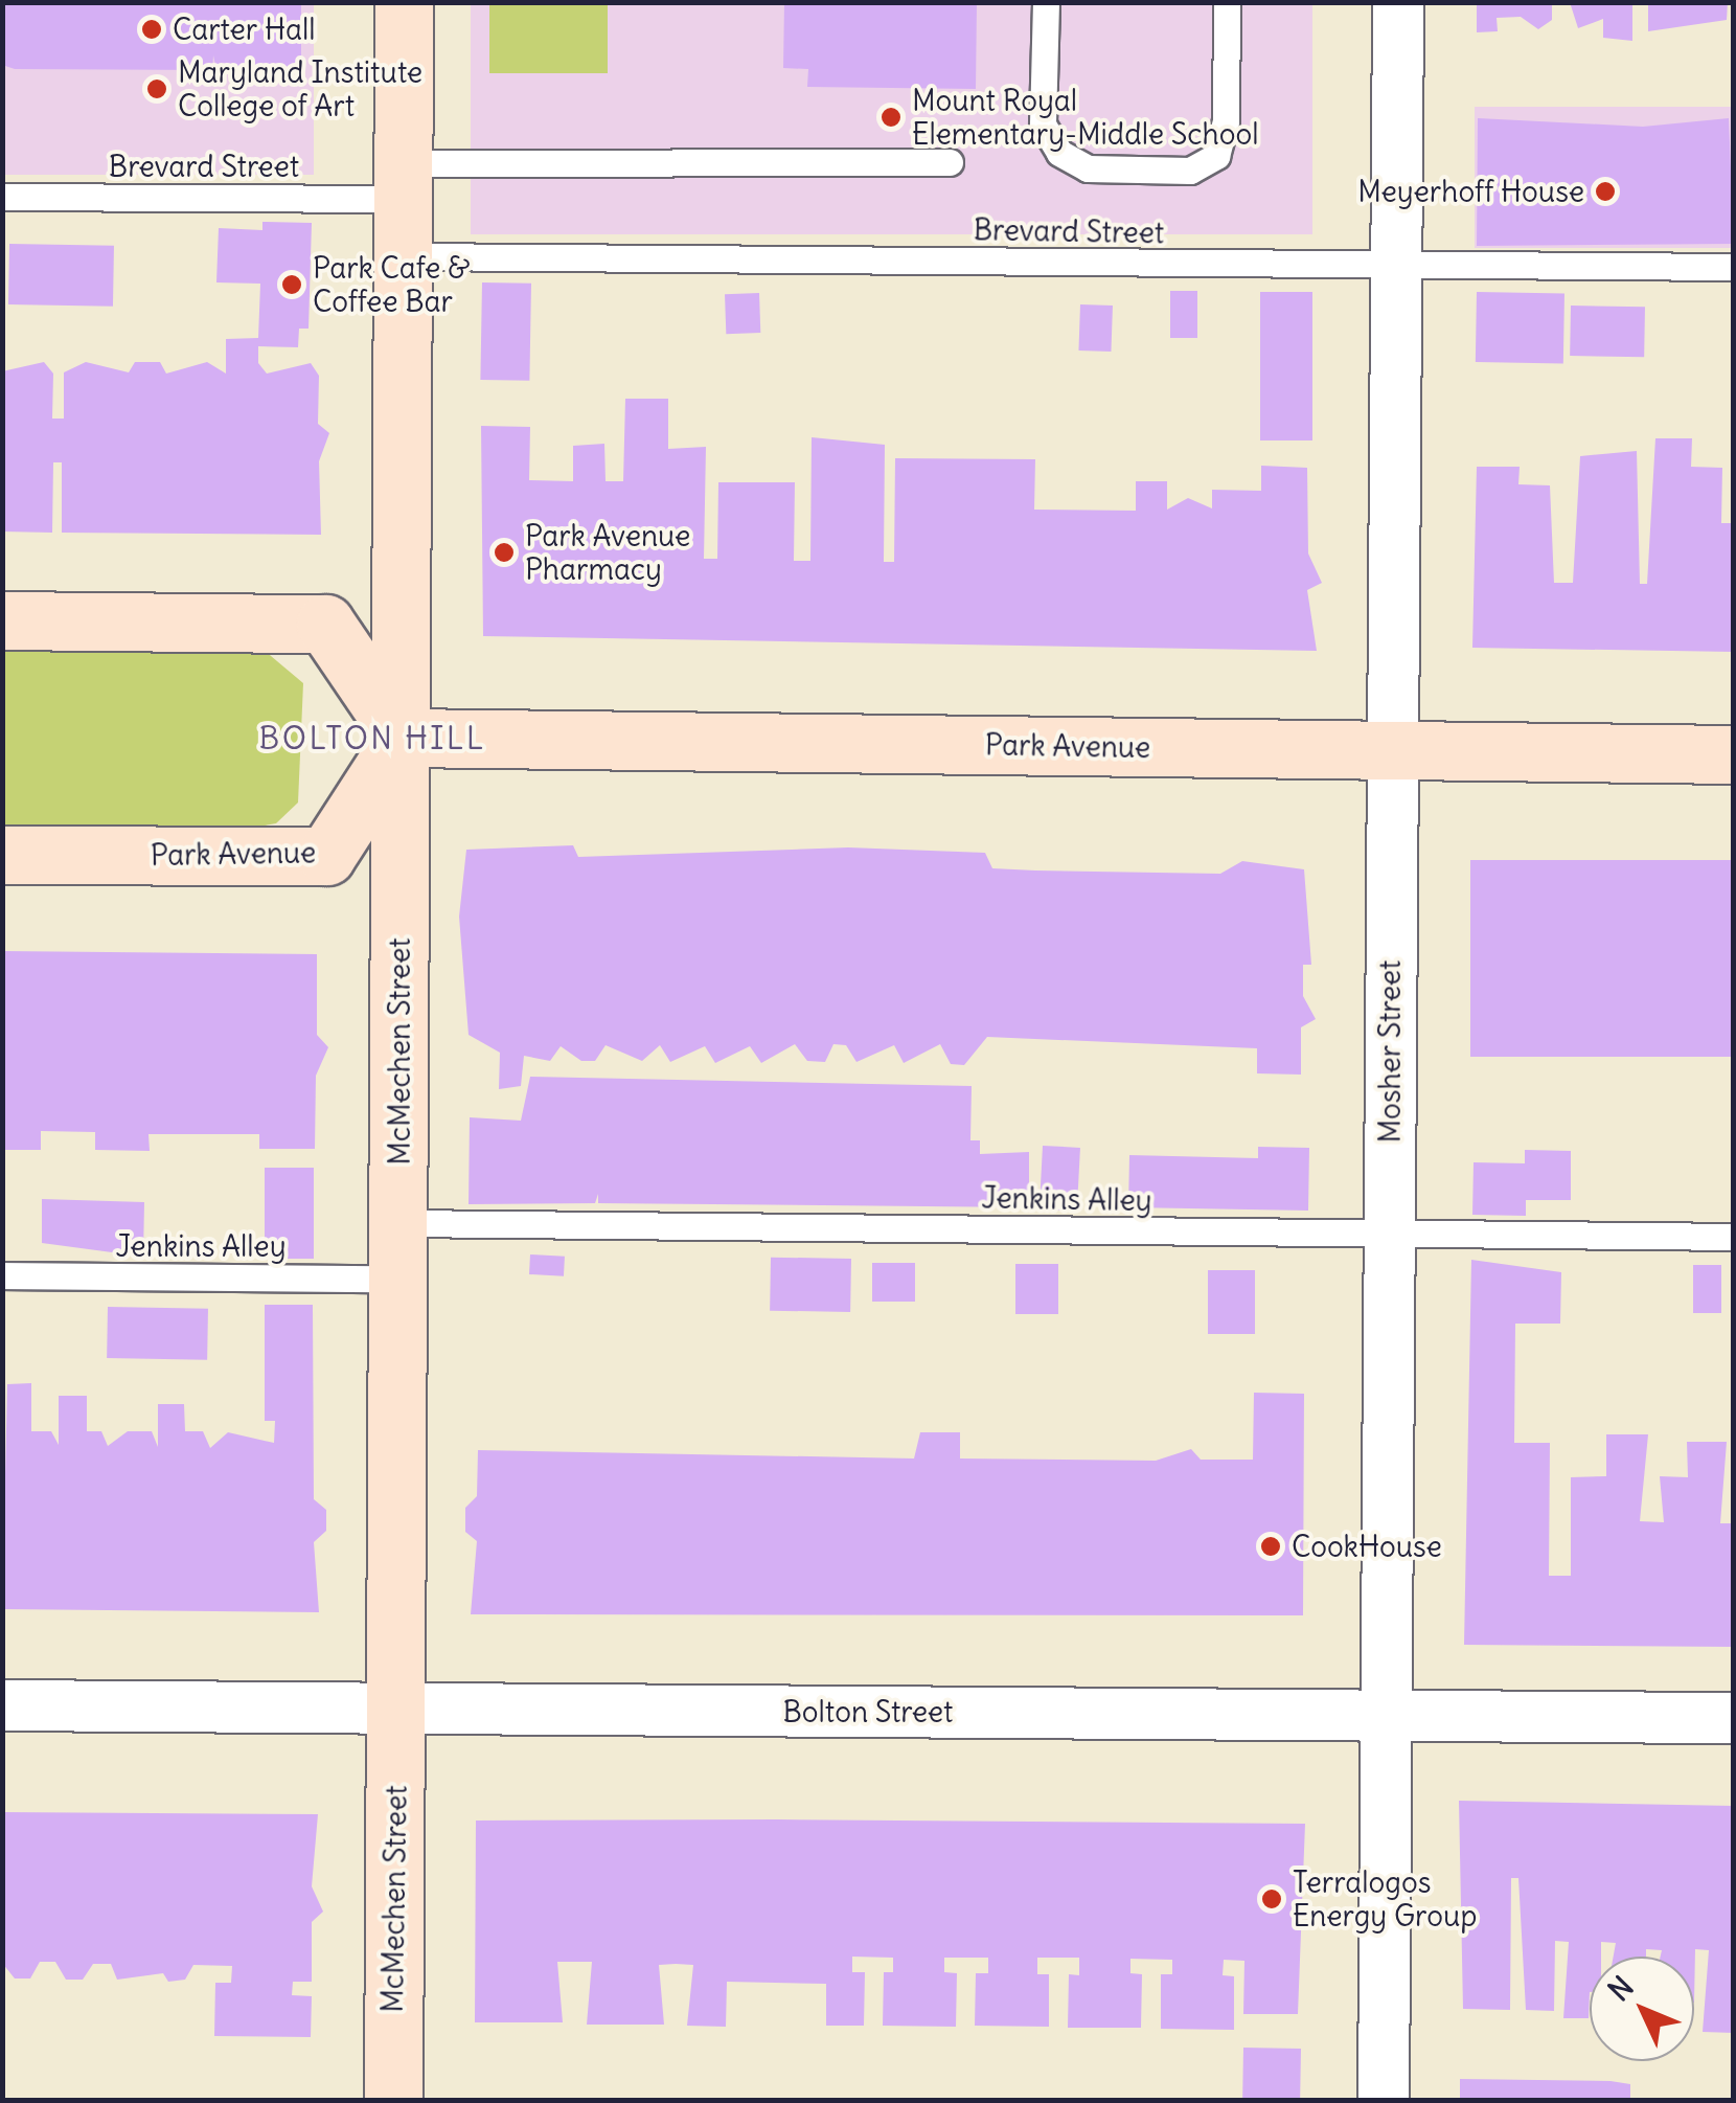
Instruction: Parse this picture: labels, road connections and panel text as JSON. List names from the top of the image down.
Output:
{
  "streets": {
    "street": [
      "Park Avenue",
      "McMechen Street",
      "Mosher Street",
      "Bolton Street"
    ],
    "lane": ["Brevard Street", "Jenkins Alley"]
  },
  "crossings": [
    ["Brevard Street", "McMechen Street"],
    ["Brevard Street", "Mosher Street"],
    ["Park Avenue", "McMechen Street"],
    ["Park Avenue", "Mosher Street"],
    ["McMechen Street", "Jenkins Alley"],
    ["McMechen Street", "Bolton Street"],
    ["Mosher Street", "Jenkins Alley"],
    ["Mosher Street", "Bolton Street"]
  ],
  "districts": ["BOLTON HILL"],
  "places": [
    "Carter Hall",
    "Maryland Institute College of Art",
    "Mount Royal Elementary-Middle School",
    "Meyerhoff House",
    "Park Cafe & Coffee Bar",
    "Park Avenue Pharmacy",
    "CookHouse",
    "Terralogos Energy Group"
  ],
  "north": "top left"
}
